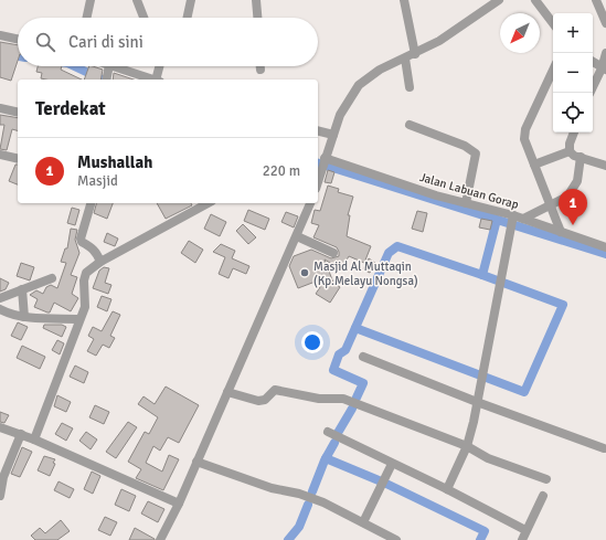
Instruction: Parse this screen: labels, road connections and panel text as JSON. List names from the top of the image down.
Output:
{
  "streets": {
    "street": ["Jalan Labuan Gorap"]
  },
  "places": ["Masjid Al Muttaqin (Kp.Melayu Nongsa)"],
  "north": "bottom left",
  "page": {
    "map_buttons": ["+", "−"],
    "search": "Cari di sini",
    "heading": "Terdekat",
    "list": [
      {
        "mark": "1",
        "name": "Mushallah",
        "note": "Masjid",
        "value": "220 m"
      }
    ],
    "pins": "1"
  }
}
